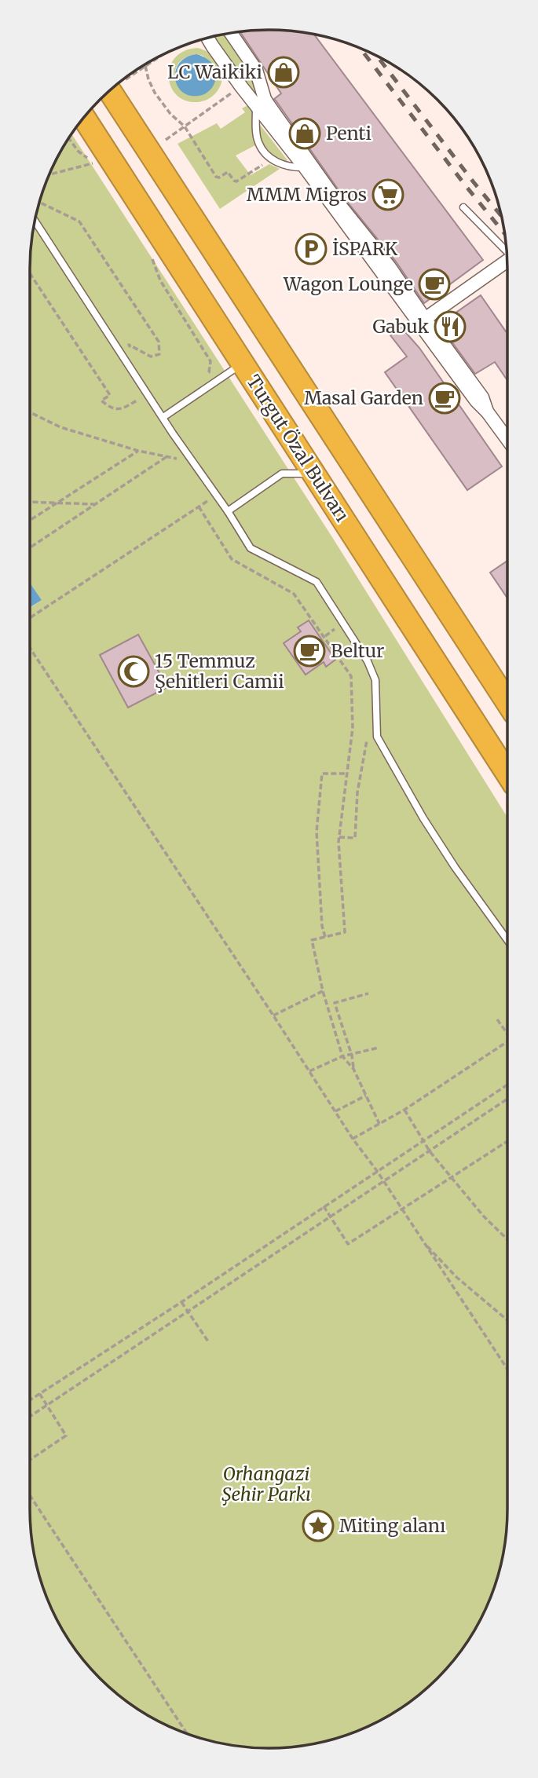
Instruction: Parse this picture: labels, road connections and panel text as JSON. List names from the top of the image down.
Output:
{
  "streets": {
    "highway": ["Turgut Özal Bulvarı"]
  },
  "parks": ["Orhangazi Şehir Parkı"],
  "places": {
    "shop": ["LC Waikiki", "Penti"],
    "supermarket": ["MMM Migros"],
    "parking": ["İSPARK"],
    "cafe": ["Wagon Lounge", "Masal Garden", "Beltur"],
    "restaurant": ["Gabuk"],
    "mosque": ["15 Temmuz Şehitleri Camii"],
    "place": ["Miting alanı"]
  }
}
